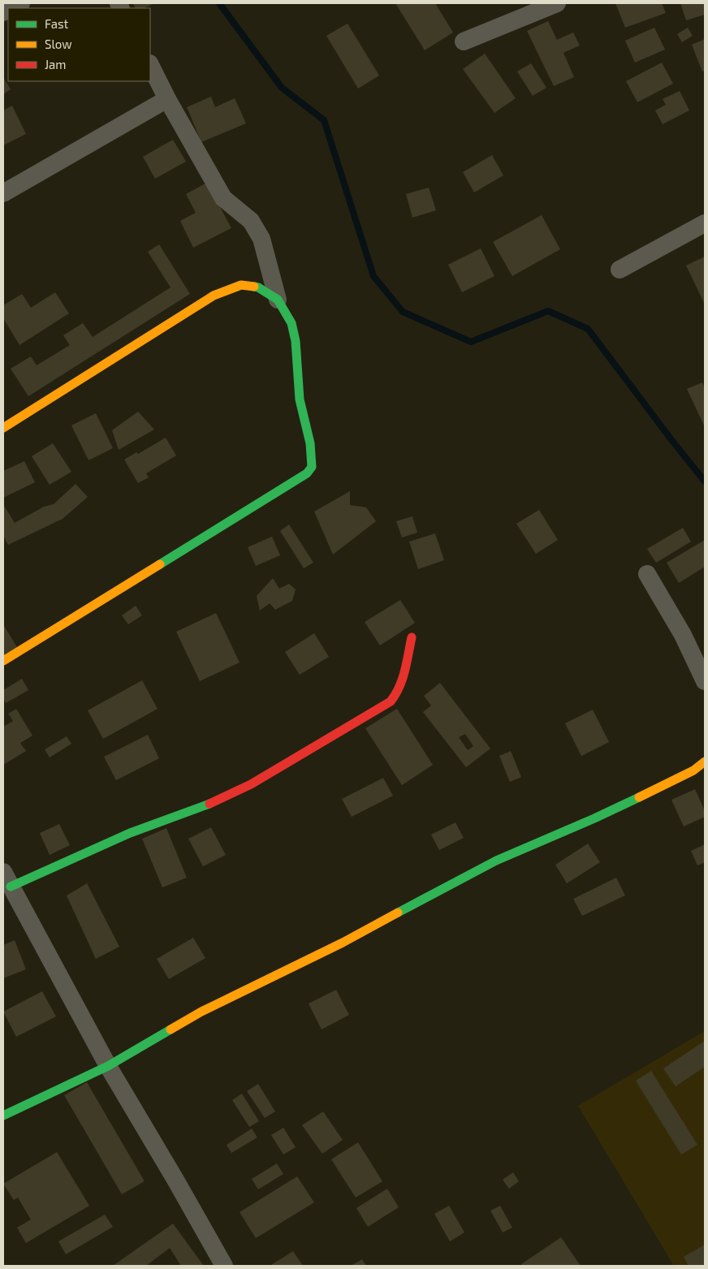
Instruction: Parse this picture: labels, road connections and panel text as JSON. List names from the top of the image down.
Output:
{
  "legend": ["Fast", "Slow", "Jam"]
}
